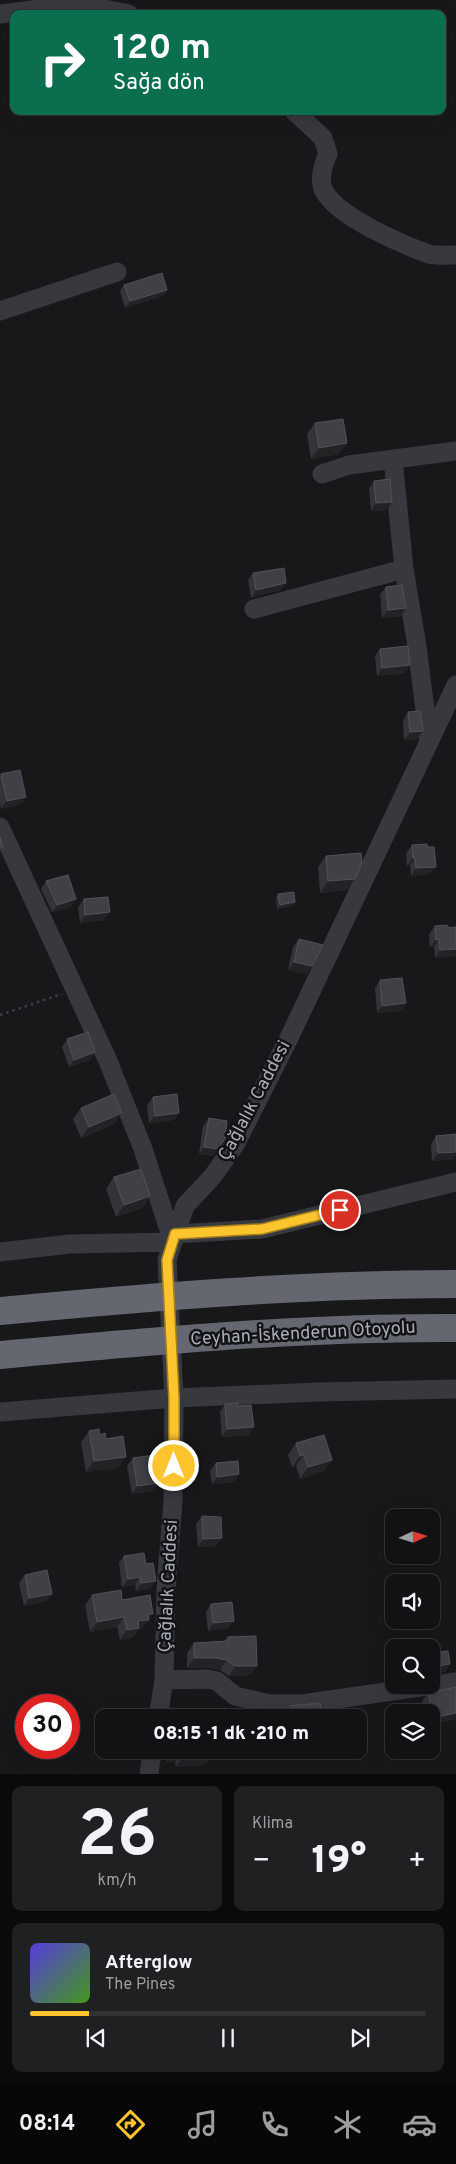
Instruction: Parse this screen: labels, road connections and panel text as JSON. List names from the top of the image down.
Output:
{
  "streets": {
    "highway": ["Ceyhan-İskenderun Otoyolu"],
    "street": ["Çağlalık Caddesi"]
  },
  "north": "right",
  "page": {
    "turn": ["120 m", "Sağa dön"],
    "limit": "30",
    "trip": "08:15 · 1 dk · 210 m",
    "tile": [
      ["26", "km/h"],
      "Klima"
    ],
    "heat": ["−", "19°", "+"],
    "song": ["Afterglow", "The Pines"],
    "tabs": "08:14"
  }
}
